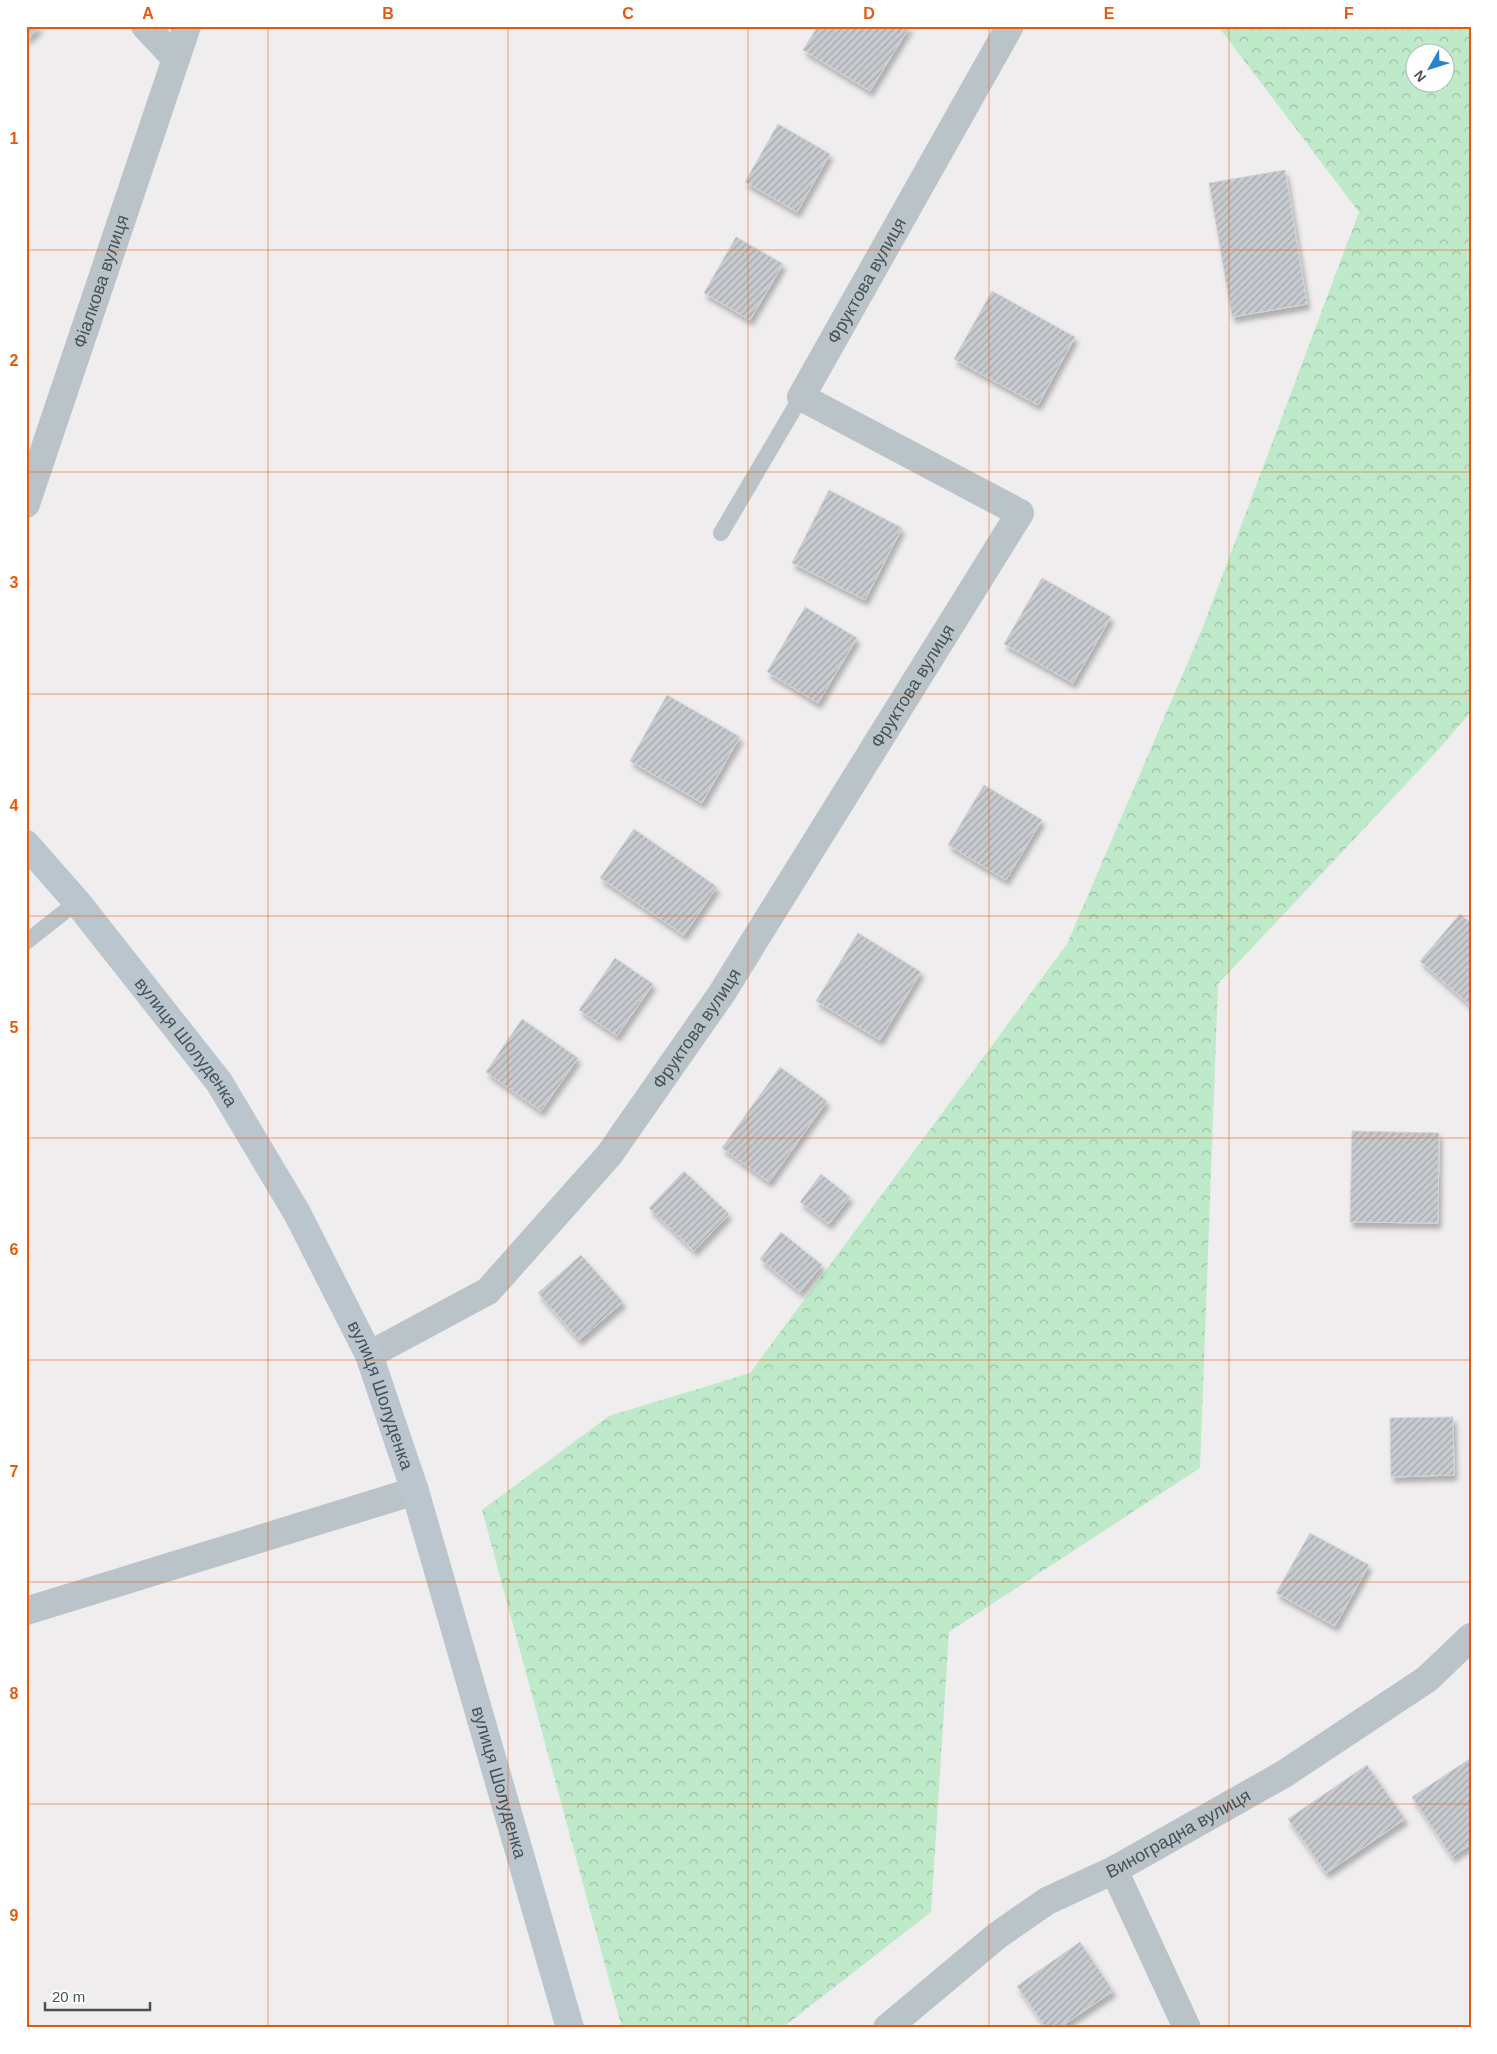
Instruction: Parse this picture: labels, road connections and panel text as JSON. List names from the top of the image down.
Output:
{
  "streets": {
    "main road": ["вулиця Шолуденка"],
    "street": ["Фруктова вулиця", "Фіалкова вулиця", "Виноградна вулиця"]
  },
  "crossings": [
    ["Фруктова вулиця", "вулиця Шолуденка"]
  ],
  "scale_bar": "20 m",
  "north": "bottom left",
  "grid": {
    "columns": [
      "A",
      "B",
      "C",
      "D",
      "E",
      "F"
    ],
    "rows": [
      "1",
      "2",
      "3",
      "4",
      "5",
      "6",
      "7",
      "8",
      "9"
    ]
  }
}
